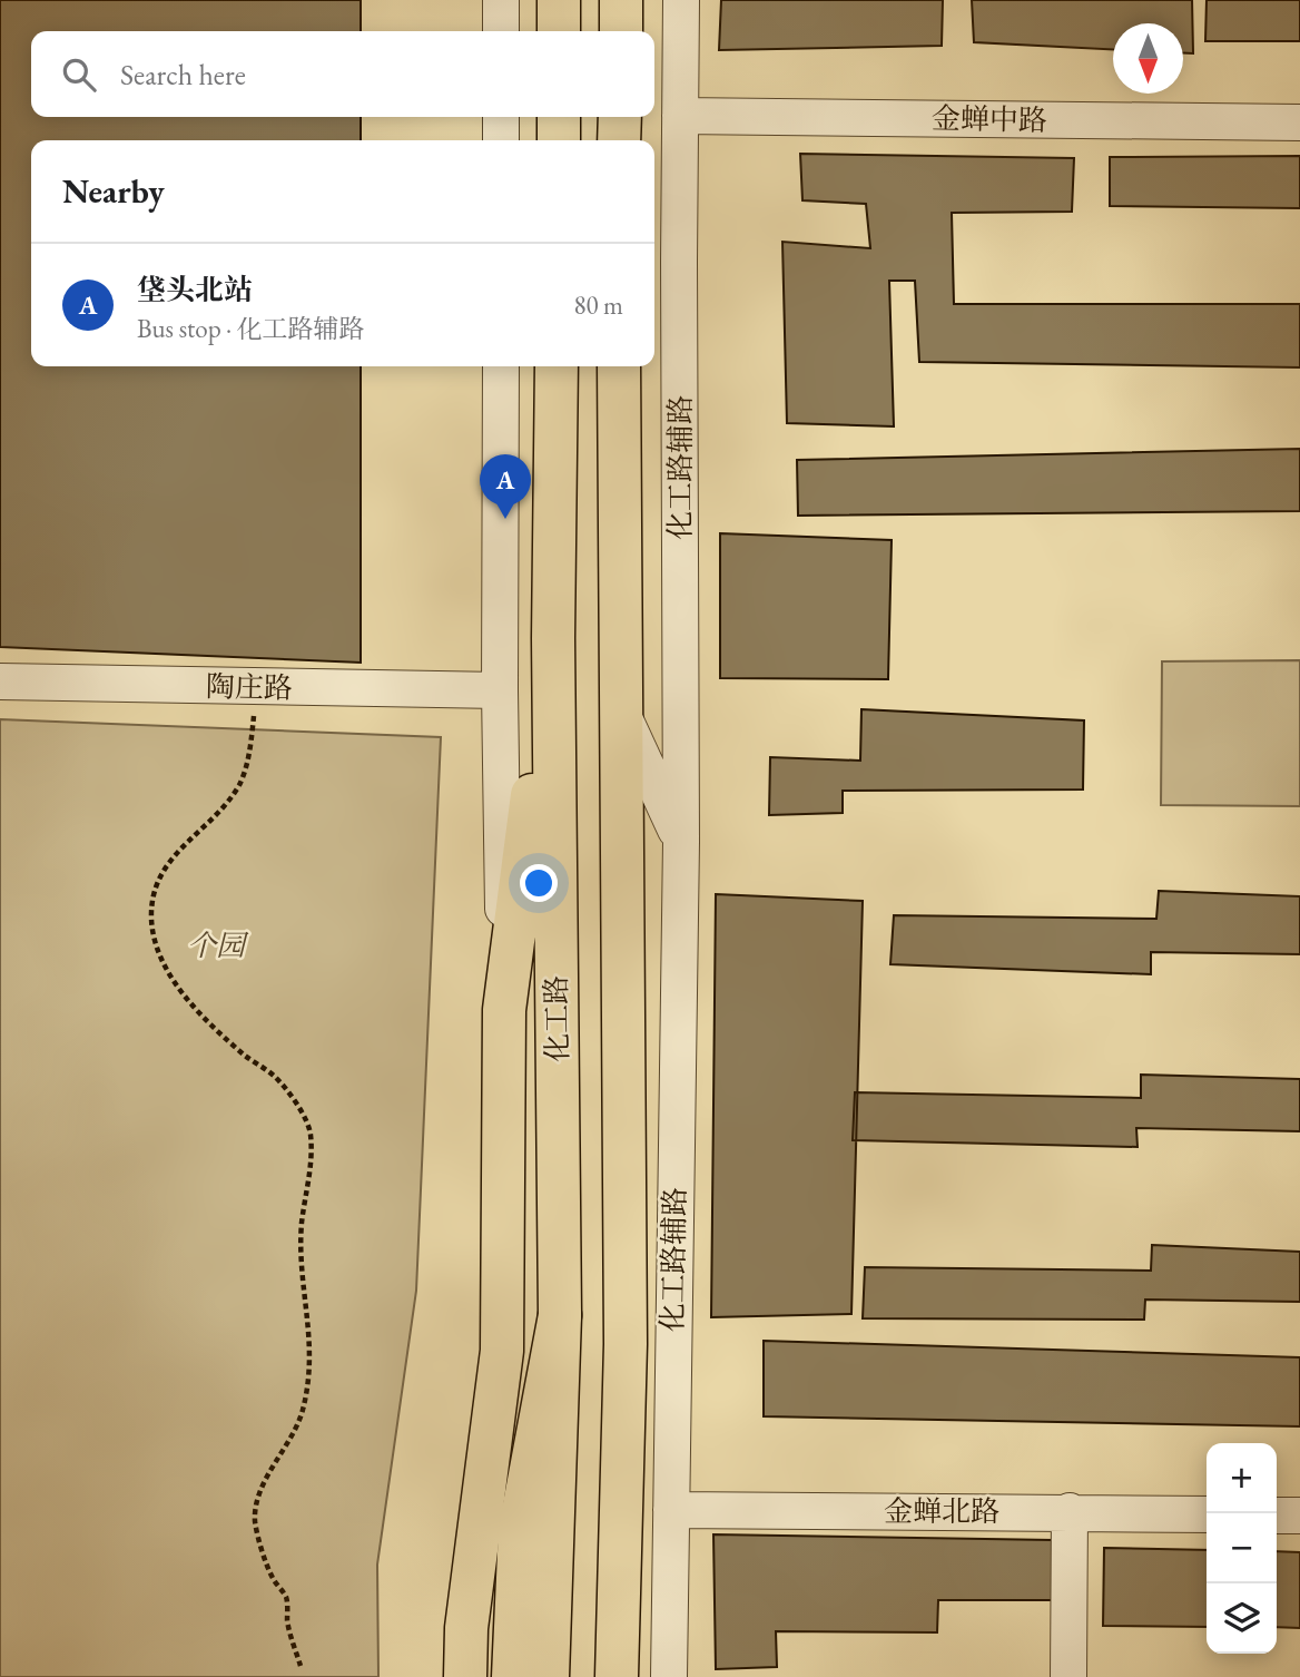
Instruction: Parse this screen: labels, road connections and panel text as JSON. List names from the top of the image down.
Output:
{
  "streets": {
    "main road": ["化工路"],
    "street": [
      "金蝉中路",
      "化工路辅路",
      "陶庄路",
      "金蝉北路"
    ]
  },
  "crossings": [
    ["金蝉中路", "化工路辅路"],
    ["化工路辅路", "金蝉北路"]
  ],
  "parks": ["个园"],
  "north": "bottom",
  "page": {
    "search": "Search here",
    "heading": "Nearby",
    "list": [
      {
        "mark": "A",
        "name": "垡头北站",
        "note": "Bus stop · 化工路辅路",
        "value": "80 m"
      }
    ],
    "pins": "A",
    "map_buttons": ["+", "−"]
  }
}
